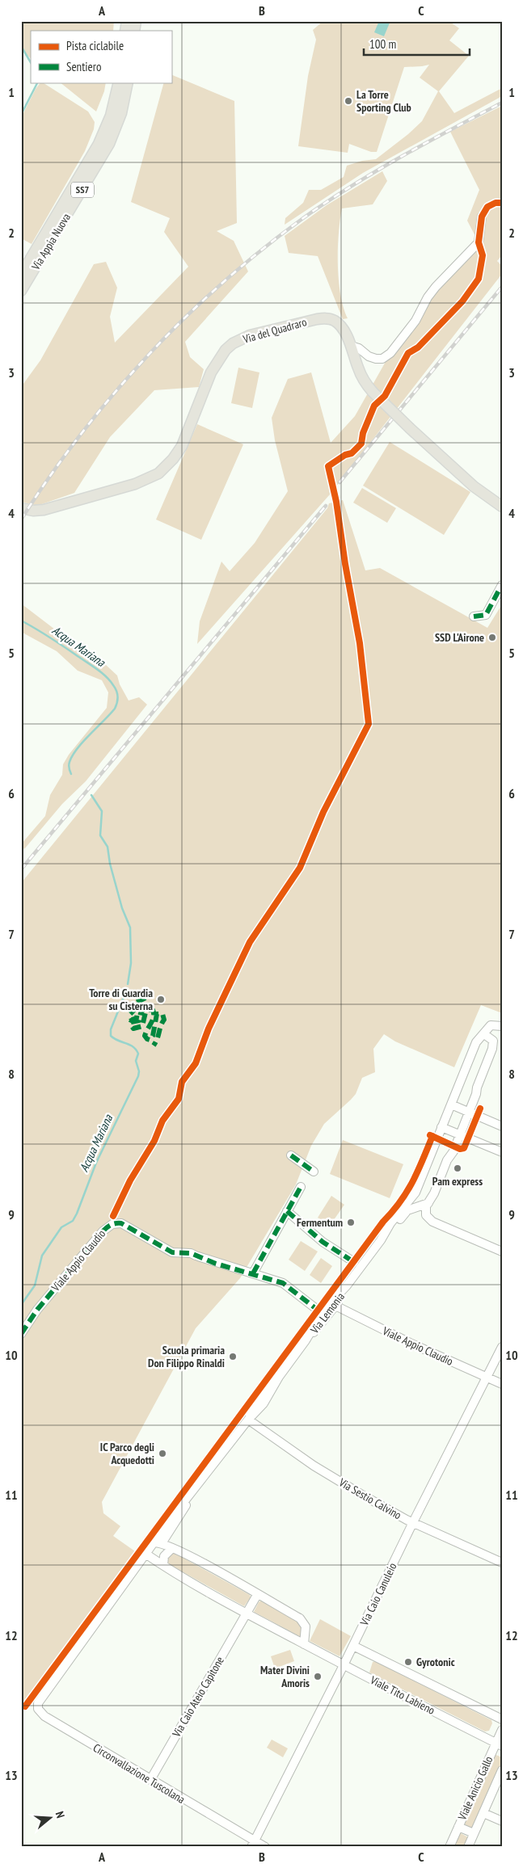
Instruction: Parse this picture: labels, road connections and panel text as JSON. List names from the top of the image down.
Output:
{
  "streets": {
    "main road": ["SS7", "Via Appia Nuova", "Via del Quadraro"],
    "street": [
      "Viale Appio Claudio",
      "Via Lemonia",
      "Via Sestio Calvino",
      "Via Caio Canuleio",
      "Viale Tito Labieno",
      "Via Caio Ateio Capitone",
      "Circonvallazione Tuscolana",
      "Viale Anicio Gallo"
    ]
  },
  "crossings": [
    ["Viale Appio Claudio", "Via Lemonia"],
    ["Viale Appio Claudio", "Via Caio Canuleio"],
    ["Via Lemonia", "Via Sestio Calvino"],
    ["Via Lemonia", "Viale Tito Labieno"],
    ["Via Lemonia", "Circonvallazione Tuscolana"],
    ["Via Sestio Calvino", "Via Caio Canuleio"],
    ["Via Caio Canuleio", "Viale Tito Labieno"],
    ["Via Caio Canuleio", "Circonvallazione Tuscolana"],
    ["Viale Tito Labieno", "Via Caio Ateio Capitone"],
    ["Viale Tito Labieno", "Viale Anicio Gallo"],
    ["Via Caio Ateio Capitone", "Circonvallazione Tuscolana"]
  ],
  "water": ["Acqua Mariana"],
  "places": [
    "La Torre Sporting Club",
    "SSD L'Airone",
    "Torre di Guardia su Cisterna",
    "Pam express",
    "Fermentum",
    "Scuola primaria Don Filippo Rinaldi",
    "IC Parco degli Acquedotti",
    "Gyrotonic",
    "Mater Divini Amoris"
  ],
  "legend": ["Pista ciclabile", "Sentiero"],
  "scale_bar": "100 m",
  "north": "right",
  "grid": {
    "columns": ["A", "B", "C"],
    "rows": [
      "1",
      "2",
      "3",
      "4",
      "5",
      "6",
      "7",
      "8",
      "9",
      "10",
      "11",
      "12",
      "13"
    ]
  }
}
